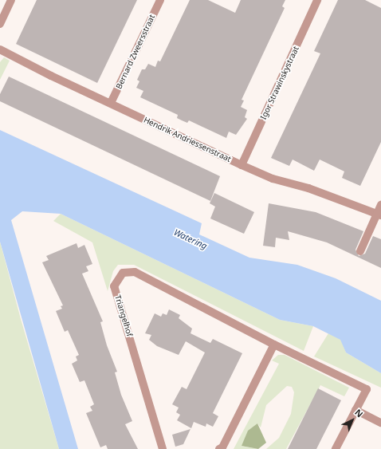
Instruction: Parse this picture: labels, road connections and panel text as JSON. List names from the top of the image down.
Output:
{
  "streets": {
    "street": [
      "Bernard Zweersstraat",
      "Igor Strawinskystraat",
      "Hendrik Andriessenstraat",
      "Triangelhof"
    ]
  },
  "crossings": [
    ["Bernard Zweersstraat", "Hendrik Andriessenstraat"],
    ["Igor Strawinskystraat", "Hendrik Andriessenstraat"]
  ],
  "water": ["Watering"],
  "north": "top right"
}
